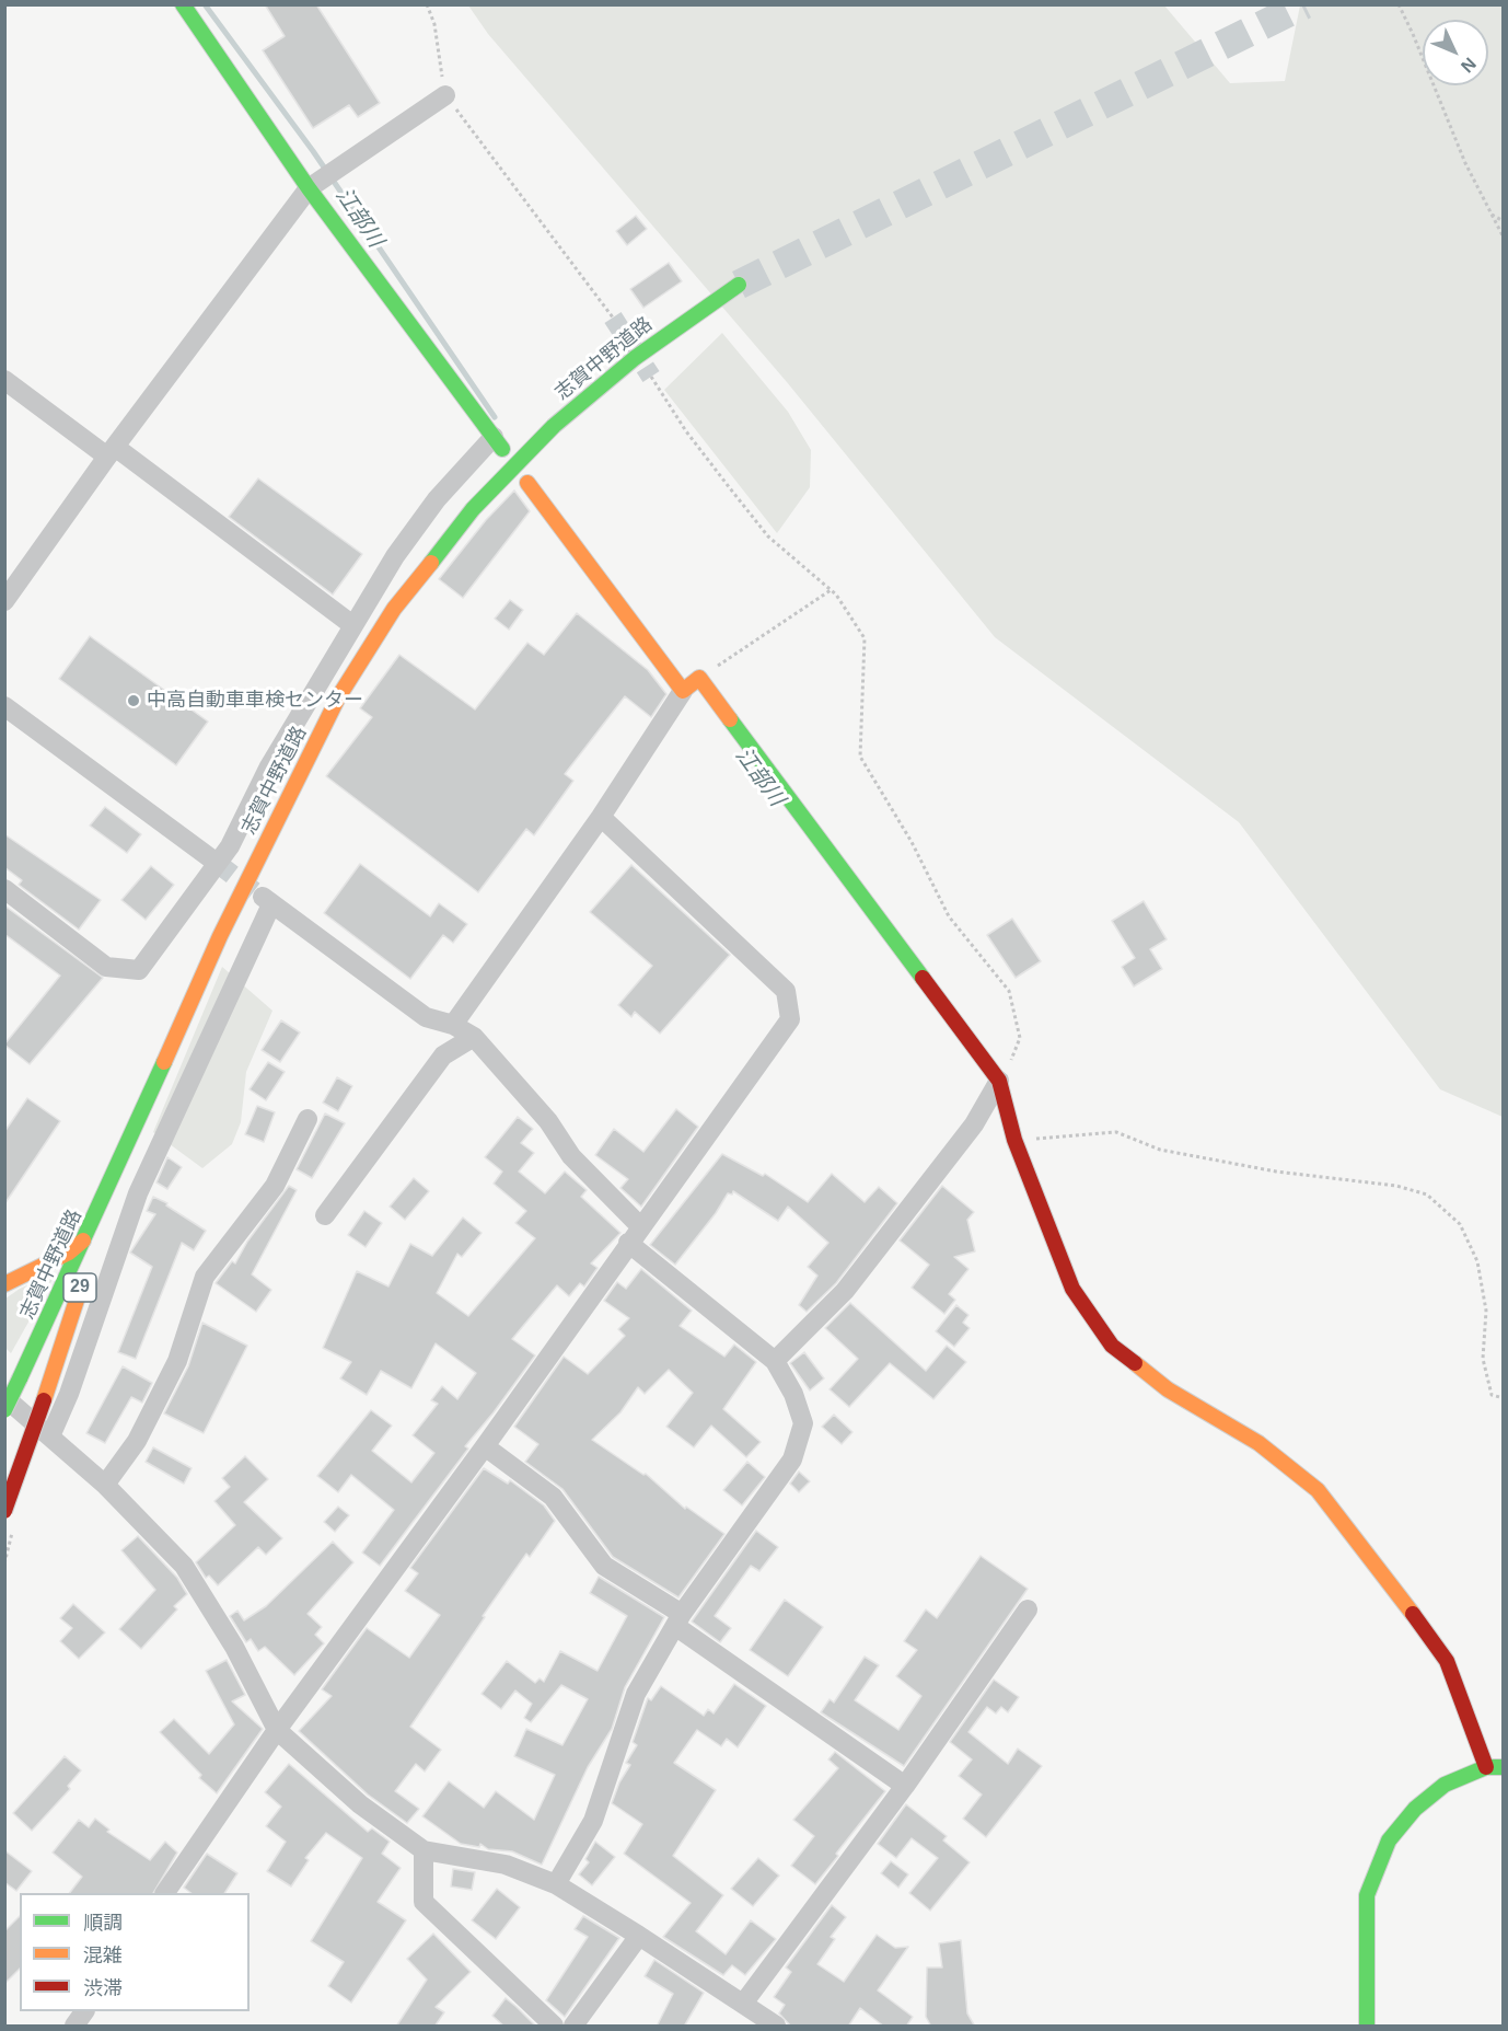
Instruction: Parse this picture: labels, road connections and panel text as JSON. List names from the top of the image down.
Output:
{
  "streets": {
    "street": ["志賀中野道路", "29"]
  },
  "crossings": [
    ["志賀中野道路", "29"]
  ],
  "water": ["江部川"],
  "places": ["中高自動車車検センター"],
  "legend": ["順調", "混雑", "渋滞"],
  "north": "bottom right"
}
